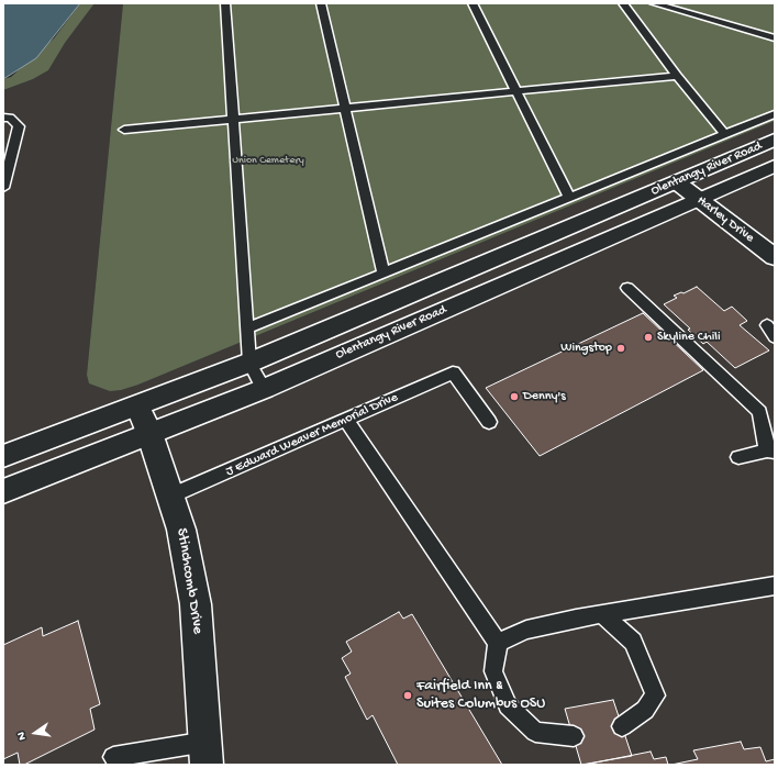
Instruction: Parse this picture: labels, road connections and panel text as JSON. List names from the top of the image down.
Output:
{
  "streets": {
    "main road": ["Olentangy River Road", "Harley Drive", "Stinchcomb Drive"],
    "lane": ["J Edward Weaver Memorial Drive"]
  },
  "crossings": [
    ["Olentangy River Road", "Harley Drive"],
    ["Olentangy River Road", "Stinchcomb Drive"],
    ["J Edward Weaver Memorial Drive", "Stinchcomb Drive"]
  ],
  "parks": ["Union Cemetery"],
  "places": [
    "Skyline Chili",
    "Wingstop",
    "Denny's",
    "Fairfield Inn & Suites Columbus OSU"
  ],
  "north": "left"
}
